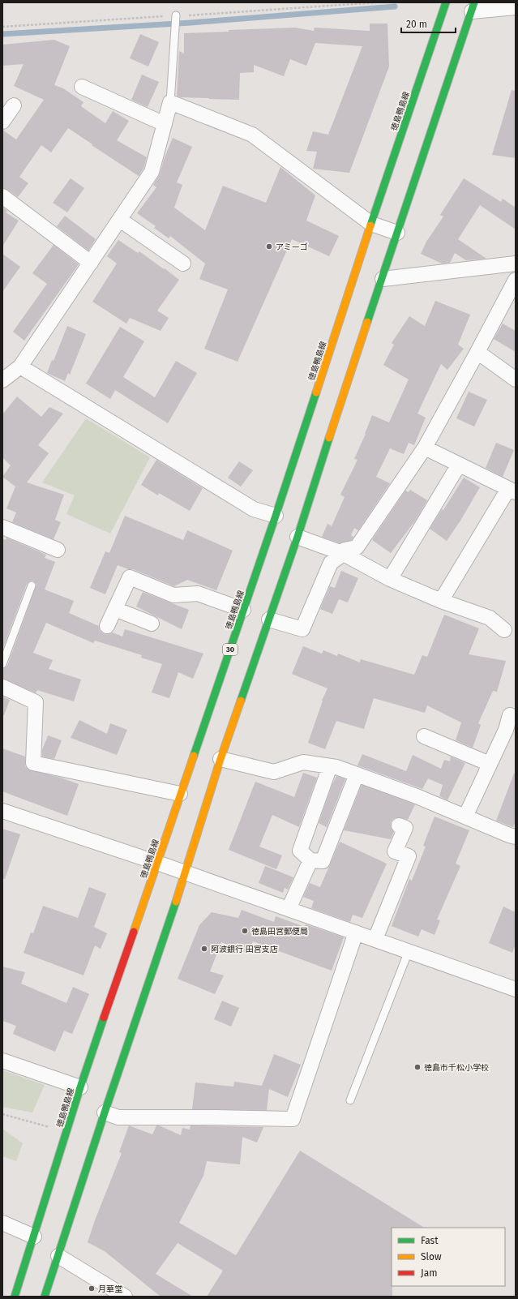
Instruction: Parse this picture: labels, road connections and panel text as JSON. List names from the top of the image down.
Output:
{
  "streets": {
    "main road": ["徳島鴨島線", "30"]
  },
  "places": [
    "アミーゴ",
    "徳島田宮郵便局",
    "阿波銀行 田宮支店",
    "徳島市千松小学校",
    "月華堂"
  ],
  "legend": ["Fast", "Slow", "Jam"],
  "scale_bar": "20 m"
}
